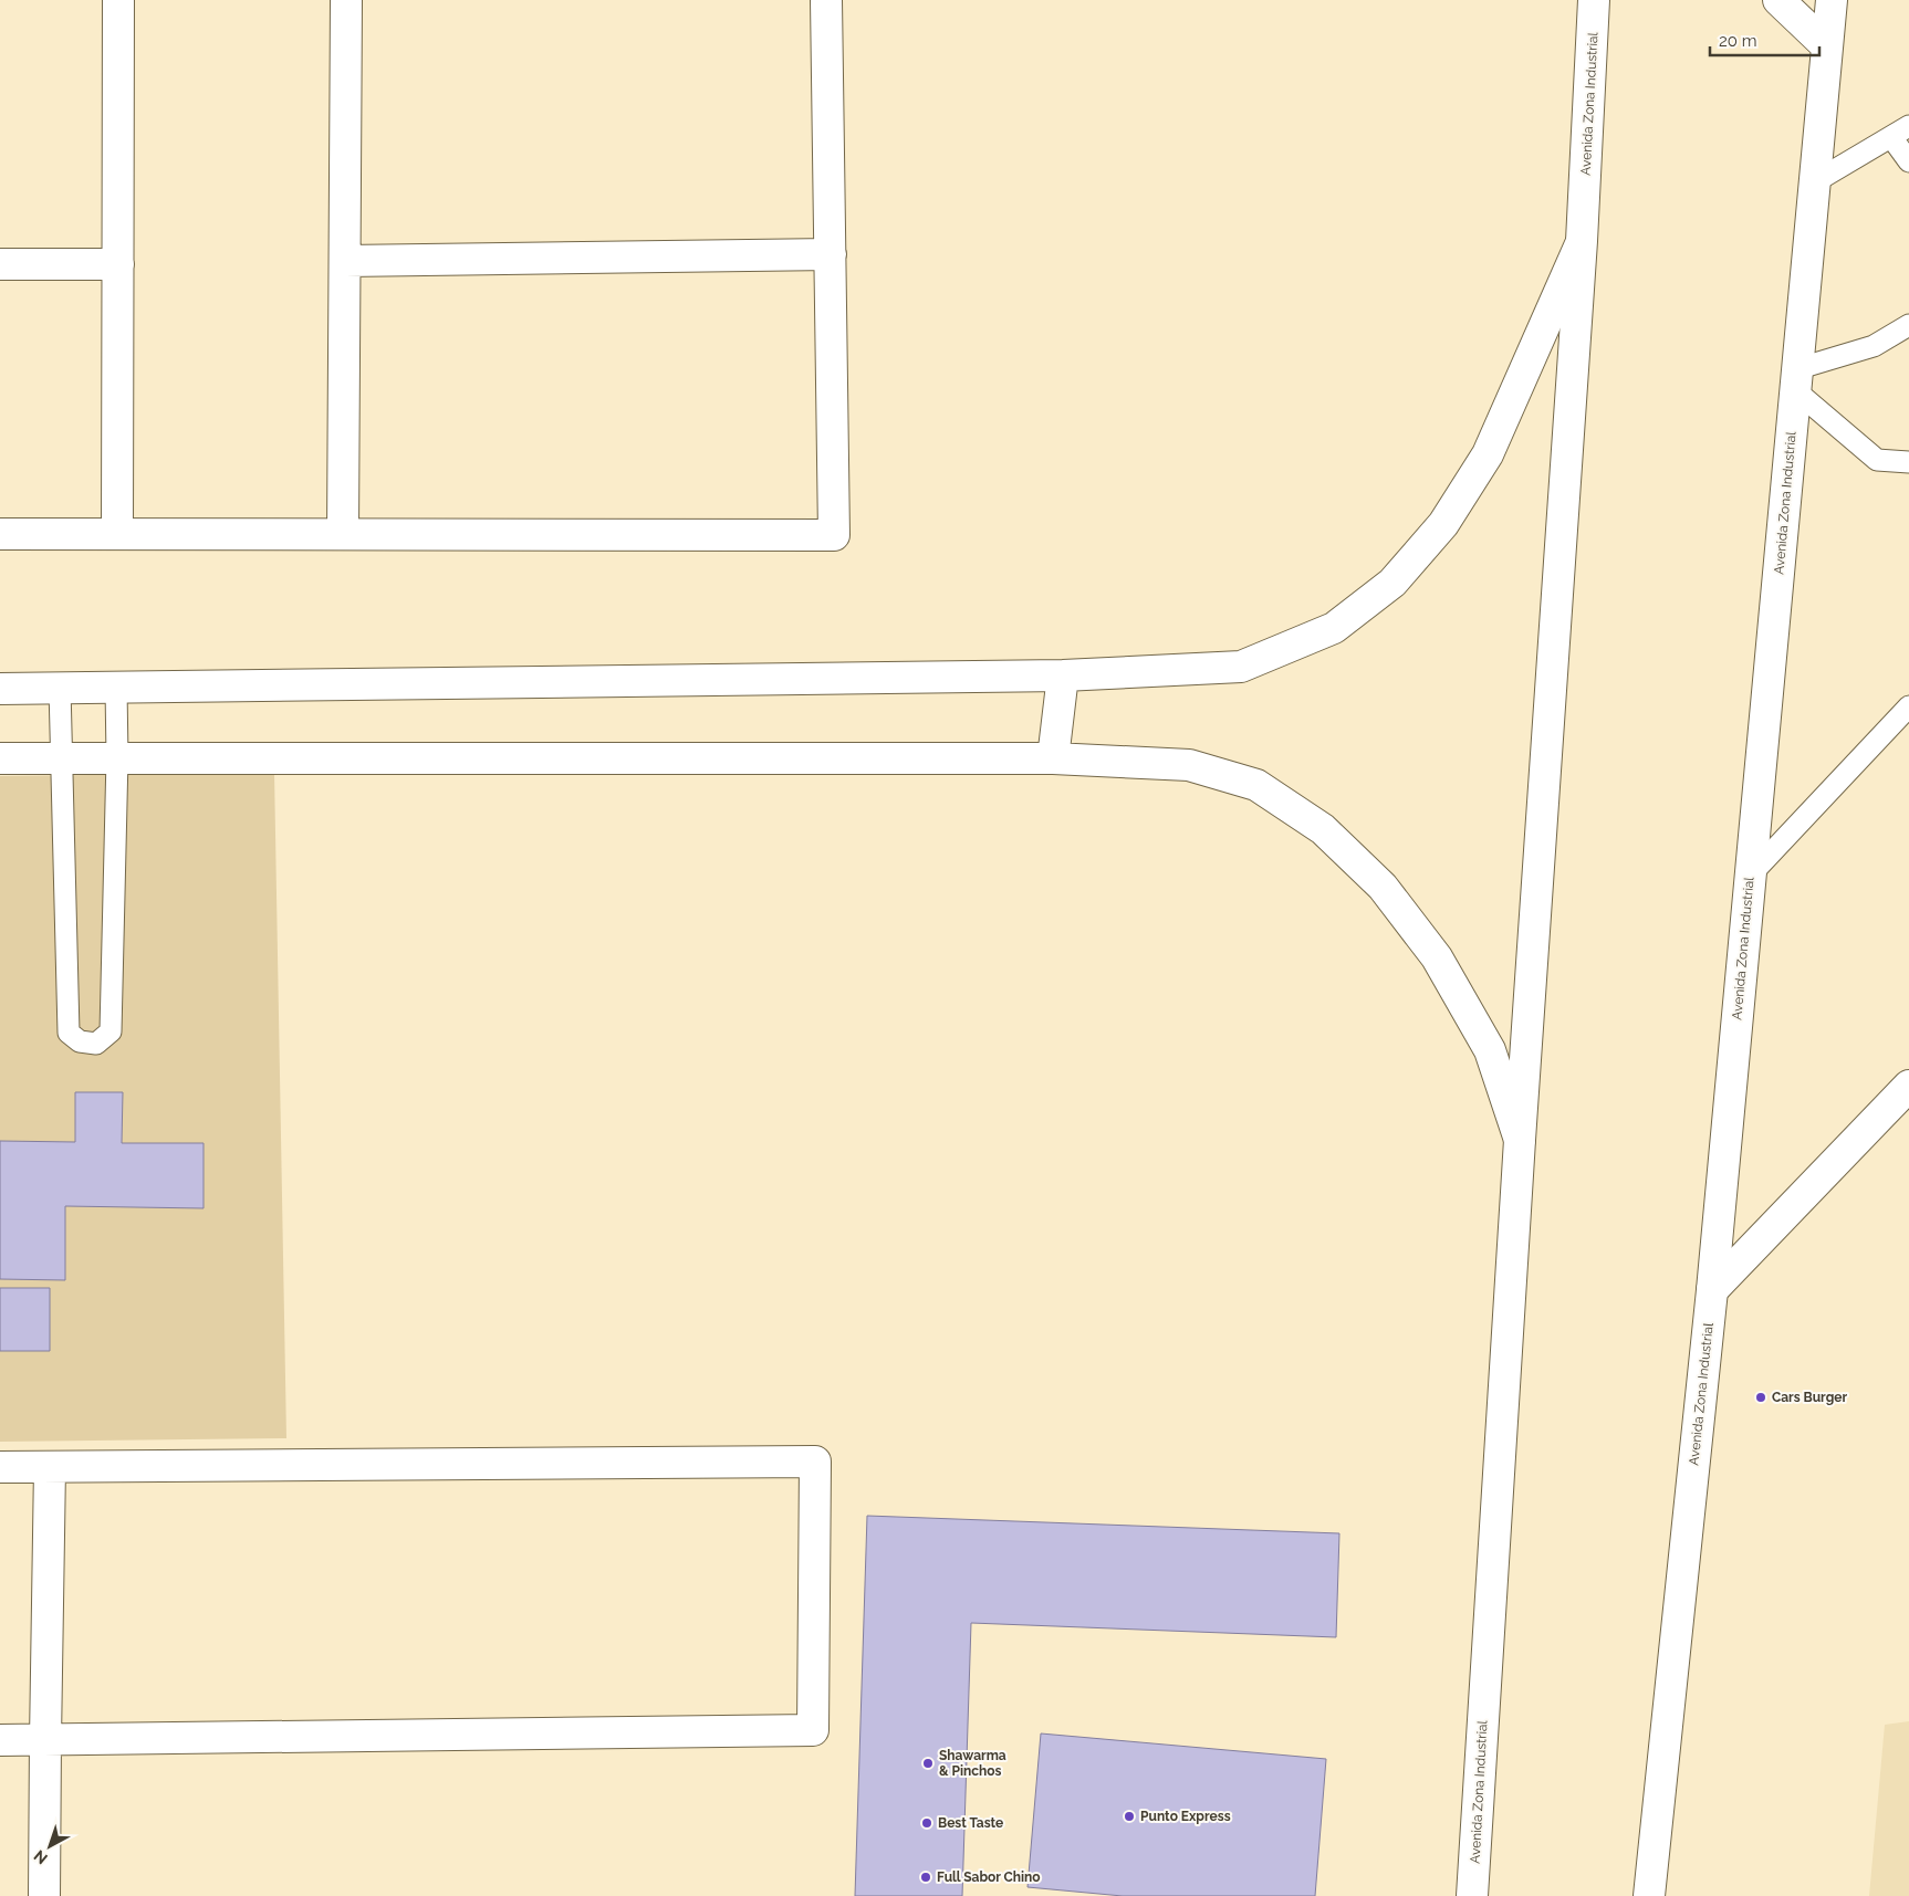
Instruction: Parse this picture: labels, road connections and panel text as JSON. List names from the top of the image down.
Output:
{
  "streets": {
    "street": ["Avenida Zona Industrial"]
  },
  "places": [
    "Cars Burger",
    "Shawarma & Pinchos",
    "Punto Express",
    "Best Taste",
    "Full Sabor Chino"
  ],
  "scale_bar": "20 m",
  "north": "bottom left"
}
